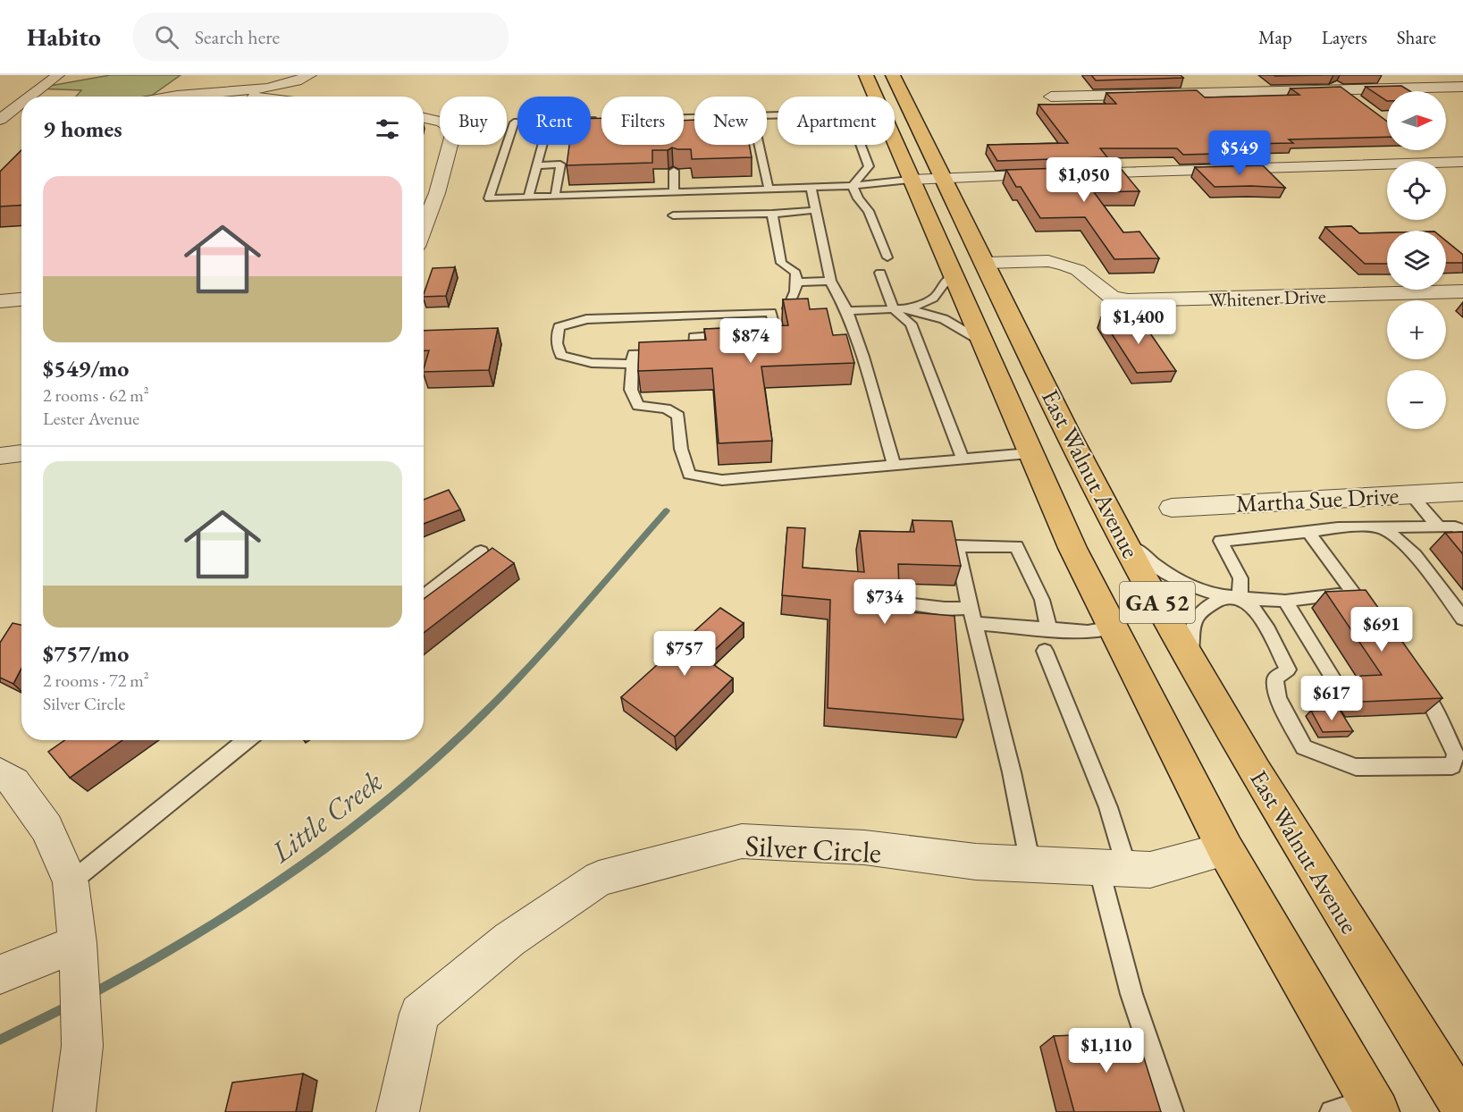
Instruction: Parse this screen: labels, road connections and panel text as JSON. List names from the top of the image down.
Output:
{
  "streets": {
    "main road": ["East Walnut Avenue", "GA 52"],
    "street": ["Whitener Drive", "Martha Sue Drive", "Silver Circle"]
  },
  "crossings": [
    ["Whitener Drive", "East Walnut Avenue"],
    ["East Walnut Avenue", "Silver Circle"]
  ],
  "water": ["Little Creek"],
  "north": "right",
  "page": {
    "header": "Habito",
    "search": "Search here",
    "nav": ["Map", "Layers", "Share"],
    "map_buttons": ["+", "−"],
    "chip": [
      "Buy",
      "Rent",
      "Filters",
      "New",
      "Apartment"
    ],
    "heading": "9 homes",
    "price": [
      "$549",
      "$1,050",
      "$1,400",
      "$874",
      "$734",
      "$691",
      "$757",
      "$617",
      "$1,110"
    ],
    "list": [
      {
        "name": "$549/mo",
        "note": "2 rooms · 62 m² · Lester Avenue"
      },
      {
        "name": "$757/mo",
        "note": "2 rooms · 72 m² · Silver Circle"
      }
    ]
  }
}
